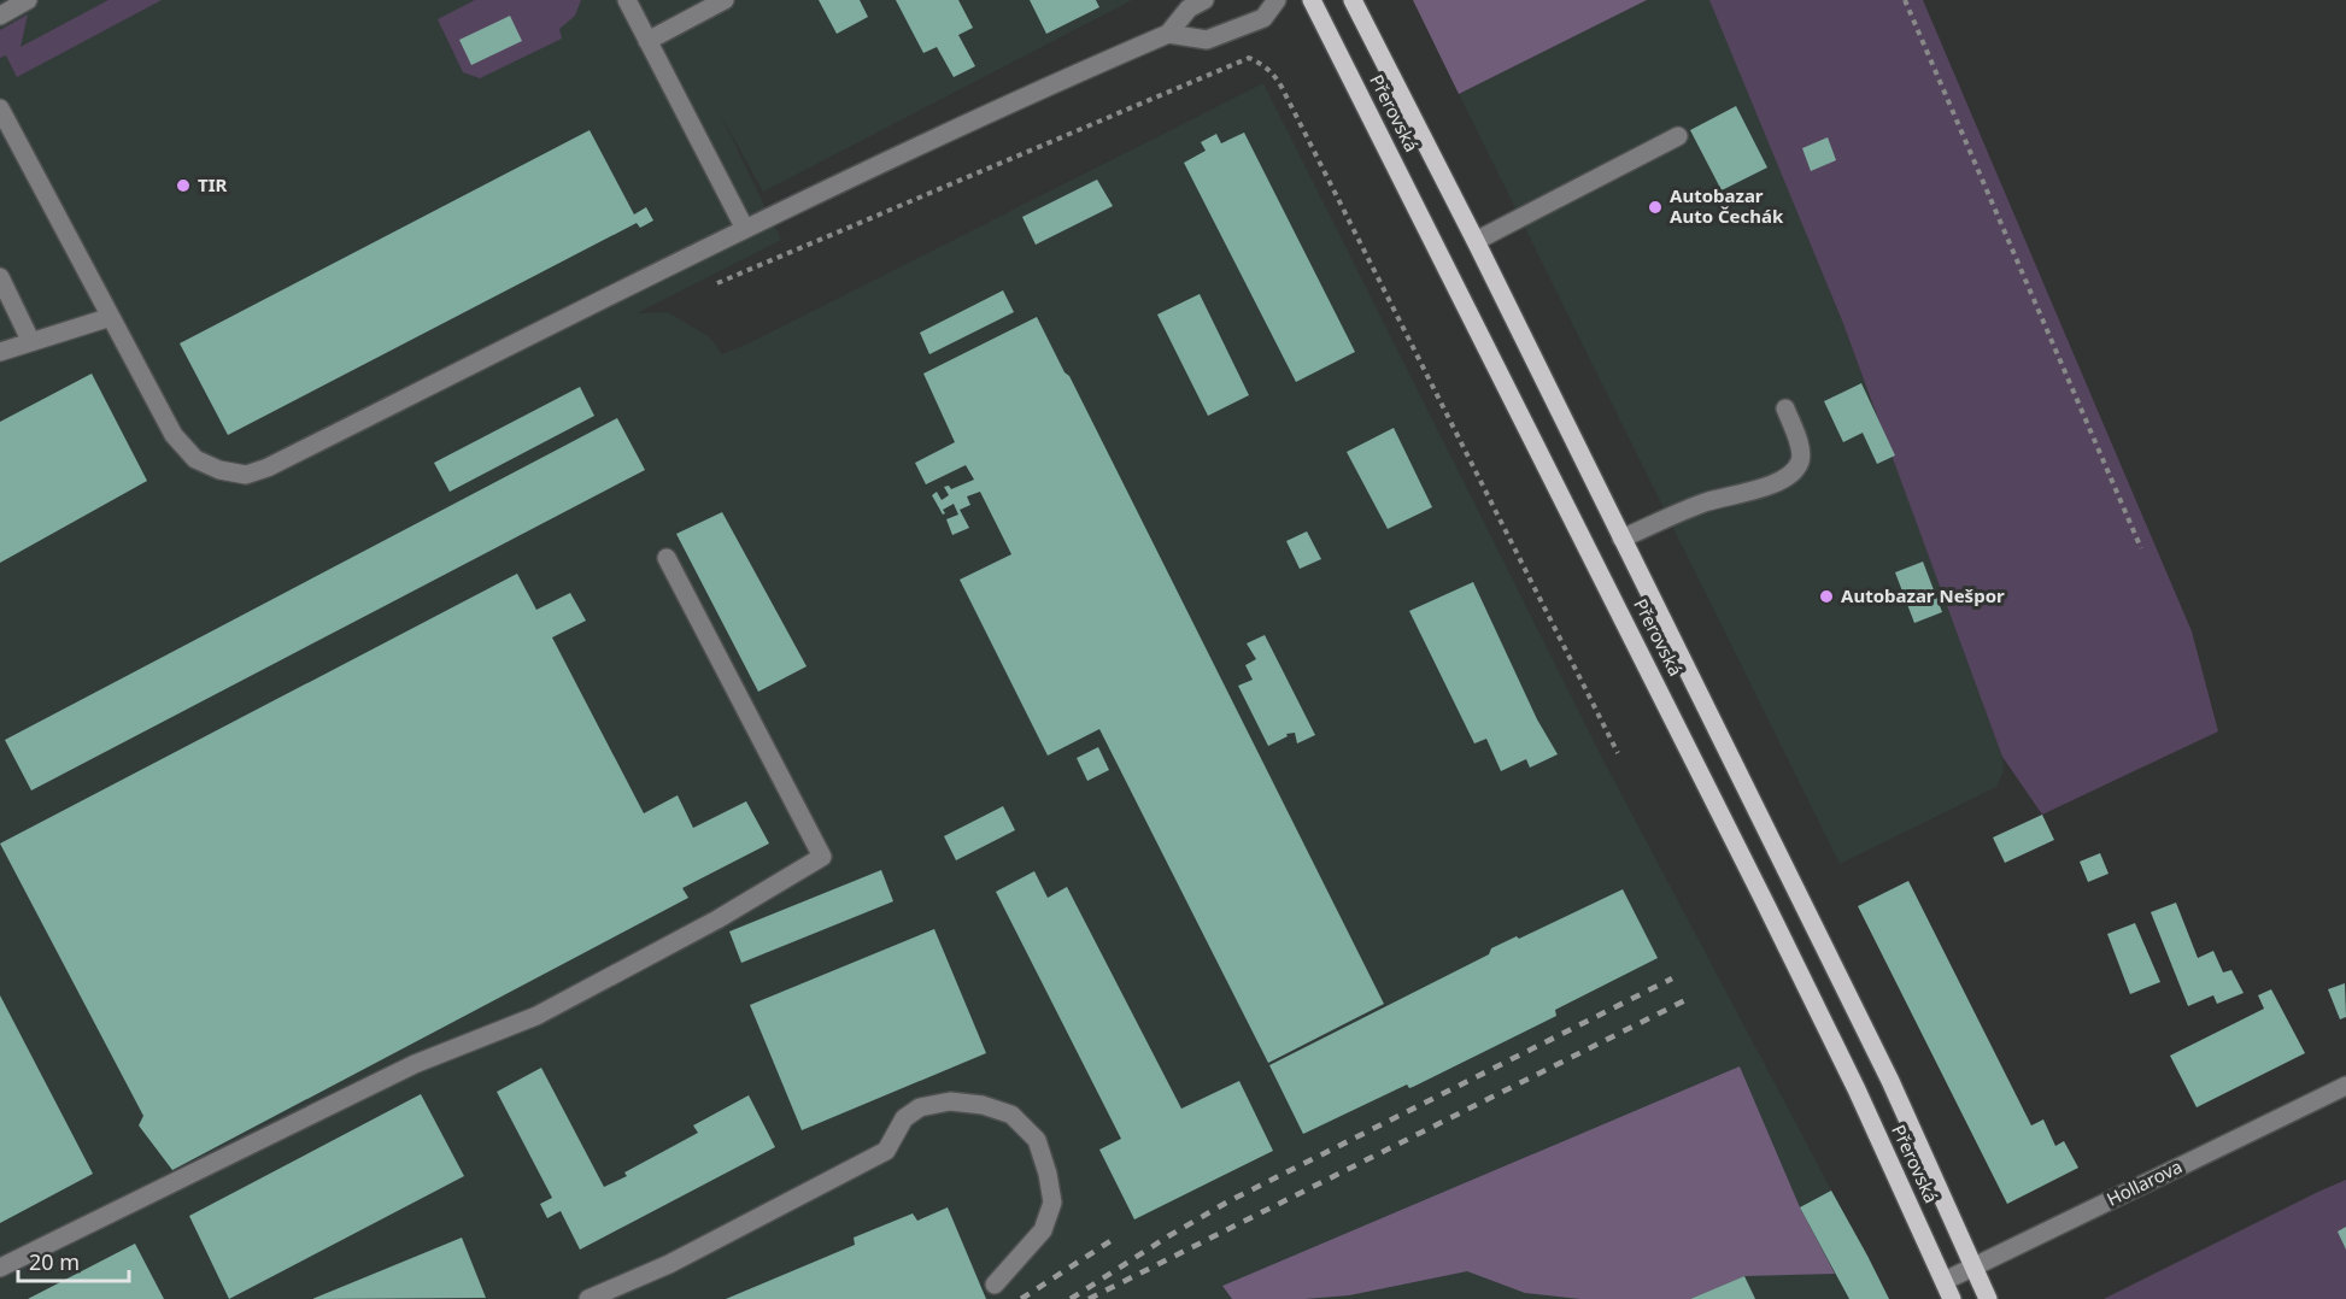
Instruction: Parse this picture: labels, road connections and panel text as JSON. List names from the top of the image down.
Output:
{
  "streets": {
    "main road": ["Přerovská"],
    "street": ["Hollarova"]
  },
  "crossings": [
    ["Přerovská", "Hollarova"]
  ],
  "places": ["TIR", "Autobazar Auto Čechák", "Autobazar Nešpor"],
  "scale_bar": "20 m"
}
